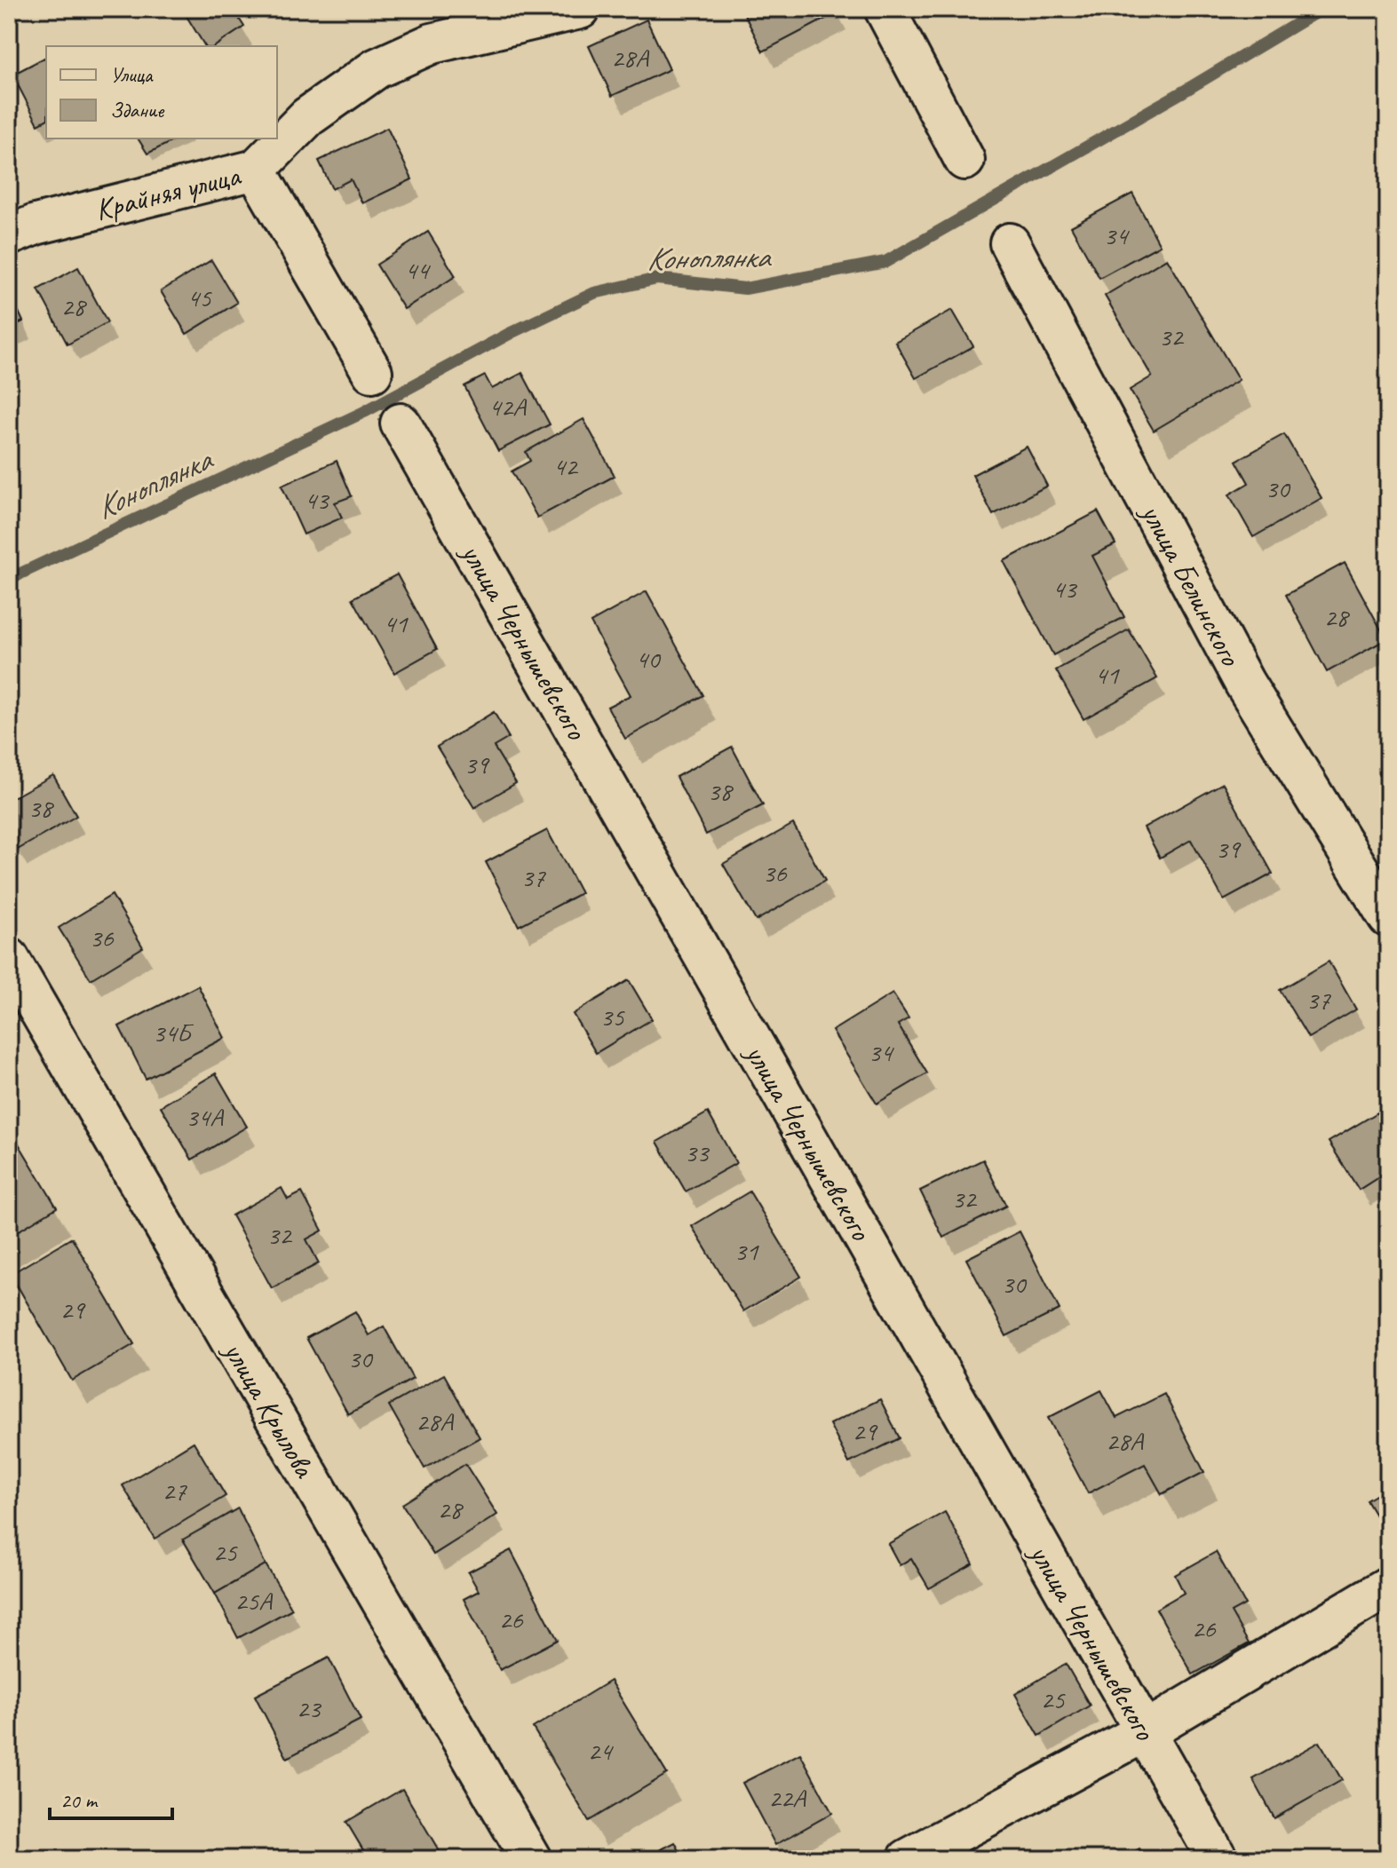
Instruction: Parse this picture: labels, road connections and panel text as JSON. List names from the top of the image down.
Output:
{
  "streets": {
    "street": [
      "Крайняя улица",
      "улица Белинского",
      "улица Чернышевского",
      "улица Крылова"
    ]
  },
  "water": ["Коноплянка"],
  "house_numbers": [
    "28А",
    "34",
    "44",
    "45",
    "28",
    "32",
    "42А",
    "42",
    "30",
    "43",
    "43",
    "28",
    "41",
    "40",
    "41",
    "39",
    "38",
    "38",
    "39",
    "36",
    "37",
    "36",
    "37",
    "35",
    "34Б",
    "34",
    "34А",
    "33",
    "32",
    "32",
    "31",
    "30",
    "29",
    "30",
    "28А",
    "29",
    "28А",
    "27",
    "28",
    "25",
    "25А",
    "26",
    "26",
    "25",
    "23",
    "24",
    "22А"
  ],
  "legend": ["Улица", "Здание"],
  "scale_bar": "20 m"
}
